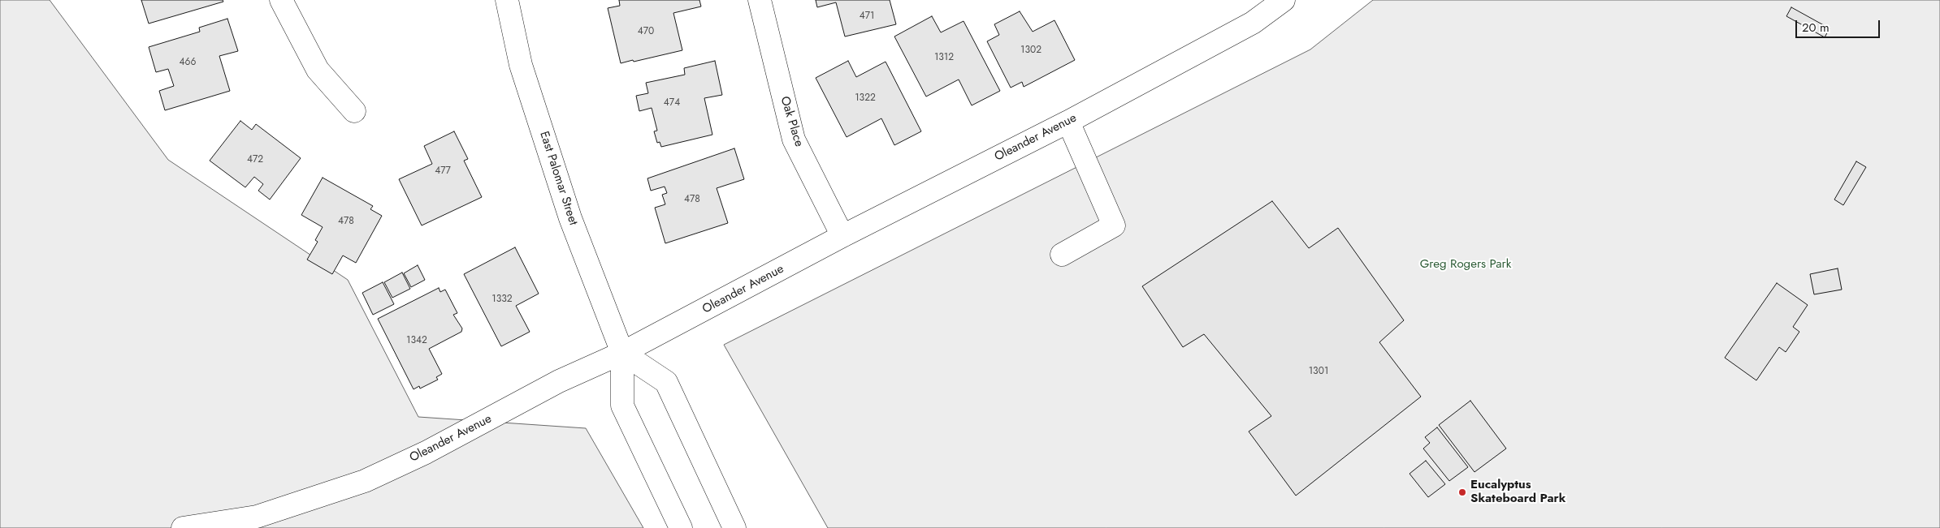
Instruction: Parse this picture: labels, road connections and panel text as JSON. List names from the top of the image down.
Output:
{
  "streets": {
    "street": ["Oak Place", "Oleander Avenue", "East Palomar Street"]
  },
  "crossings": [
    ["Oak Place", "Oleander Avenue"],
    ["Oleander Avenue", "East Palomar Street"]
  ],
  "parks": ["Greg Rogers Park"],
  "places": ["Eucalyptus Skateboard Park"],
  "house_numbers": [
    "471",
    "470",
    "1302",
    "1312",
    "466",
    "1322",
    "474",
    "472",
    "477",
    "478",
    "478",
    "1332",
    "1342",
    "1301"
  ],
  "scale_bar": "20 m"
}
